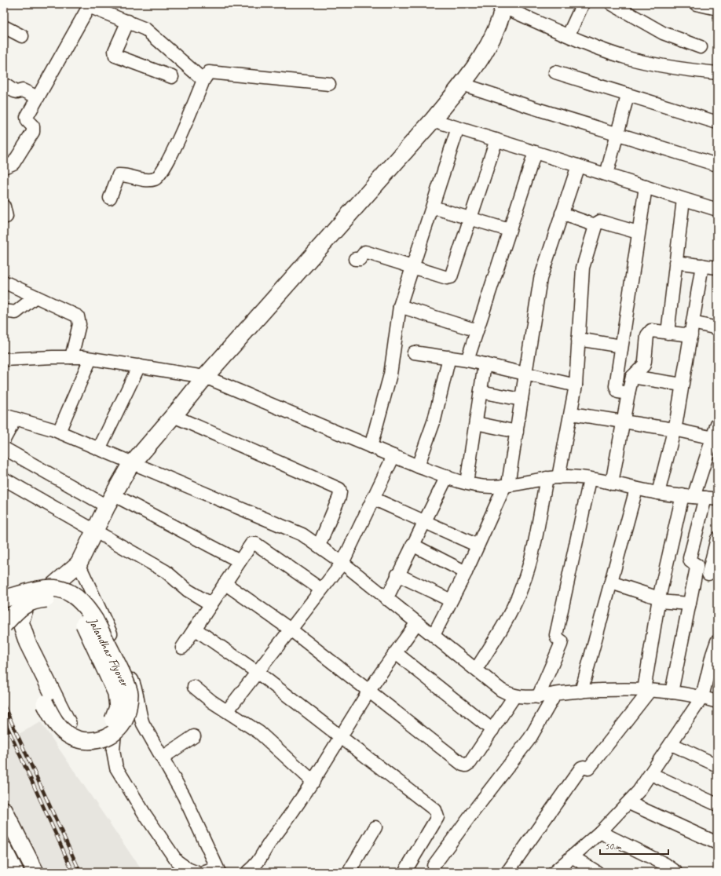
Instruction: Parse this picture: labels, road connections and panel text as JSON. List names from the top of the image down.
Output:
{
  "streets": {
    "main road": ["Jalandhar Flyover"]
  },
  "scale_bar": "50 m"
}
